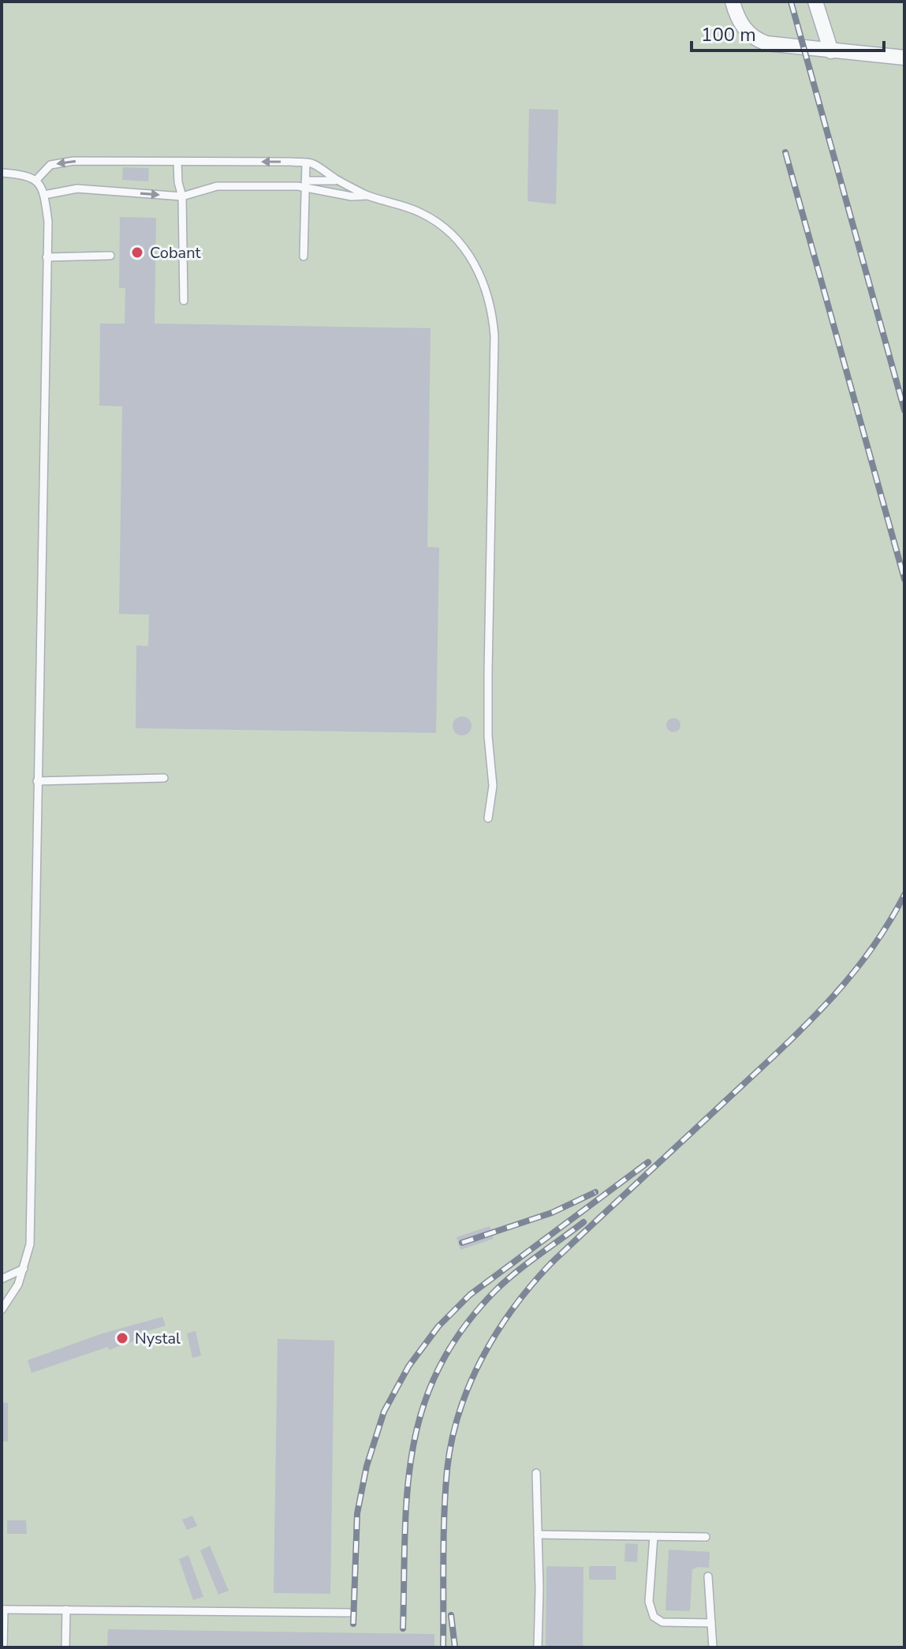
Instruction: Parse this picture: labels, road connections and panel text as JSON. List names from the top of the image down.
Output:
{
  "places": ["Cobant", "Nystal"],
  "scale_bar": "100 m"
}
